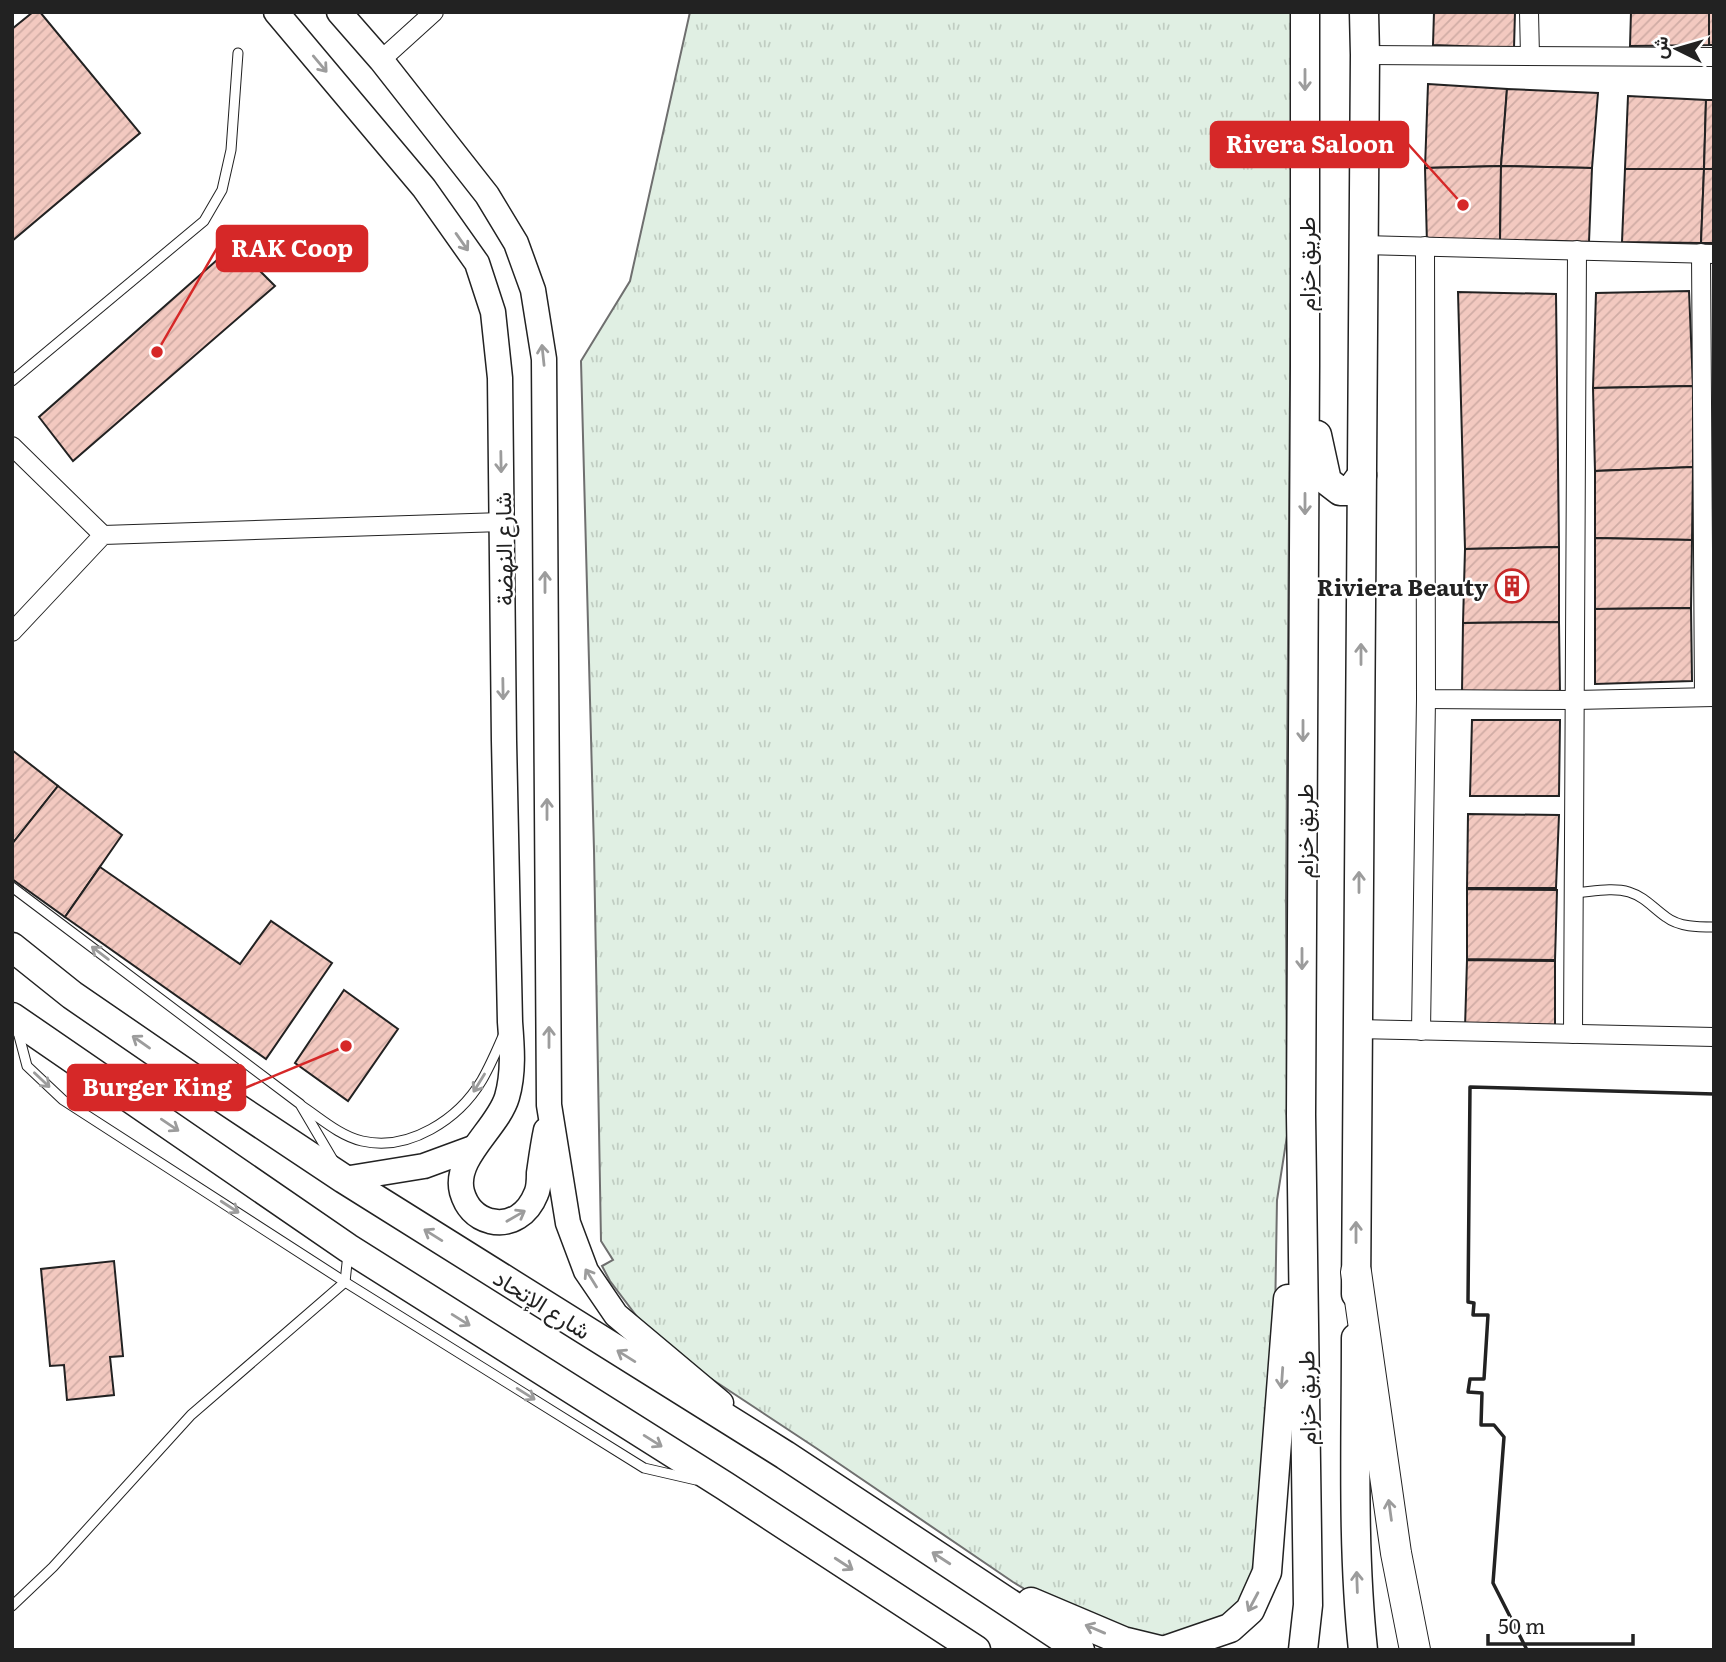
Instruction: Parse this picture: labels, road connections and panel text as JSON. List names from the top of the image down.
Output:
{
  "streets": {
    "main road": ["طريق خزام", "شارع النهضة", "شارع الإتحاد"]
  },
  "places": {
    "other": ["Rivera Saloon", "RAK Coop", "Burger King"],
    "building": ["Riviera Beauty"]
  },
  "scale_bar": "50 m",
  "north": "left"
}
